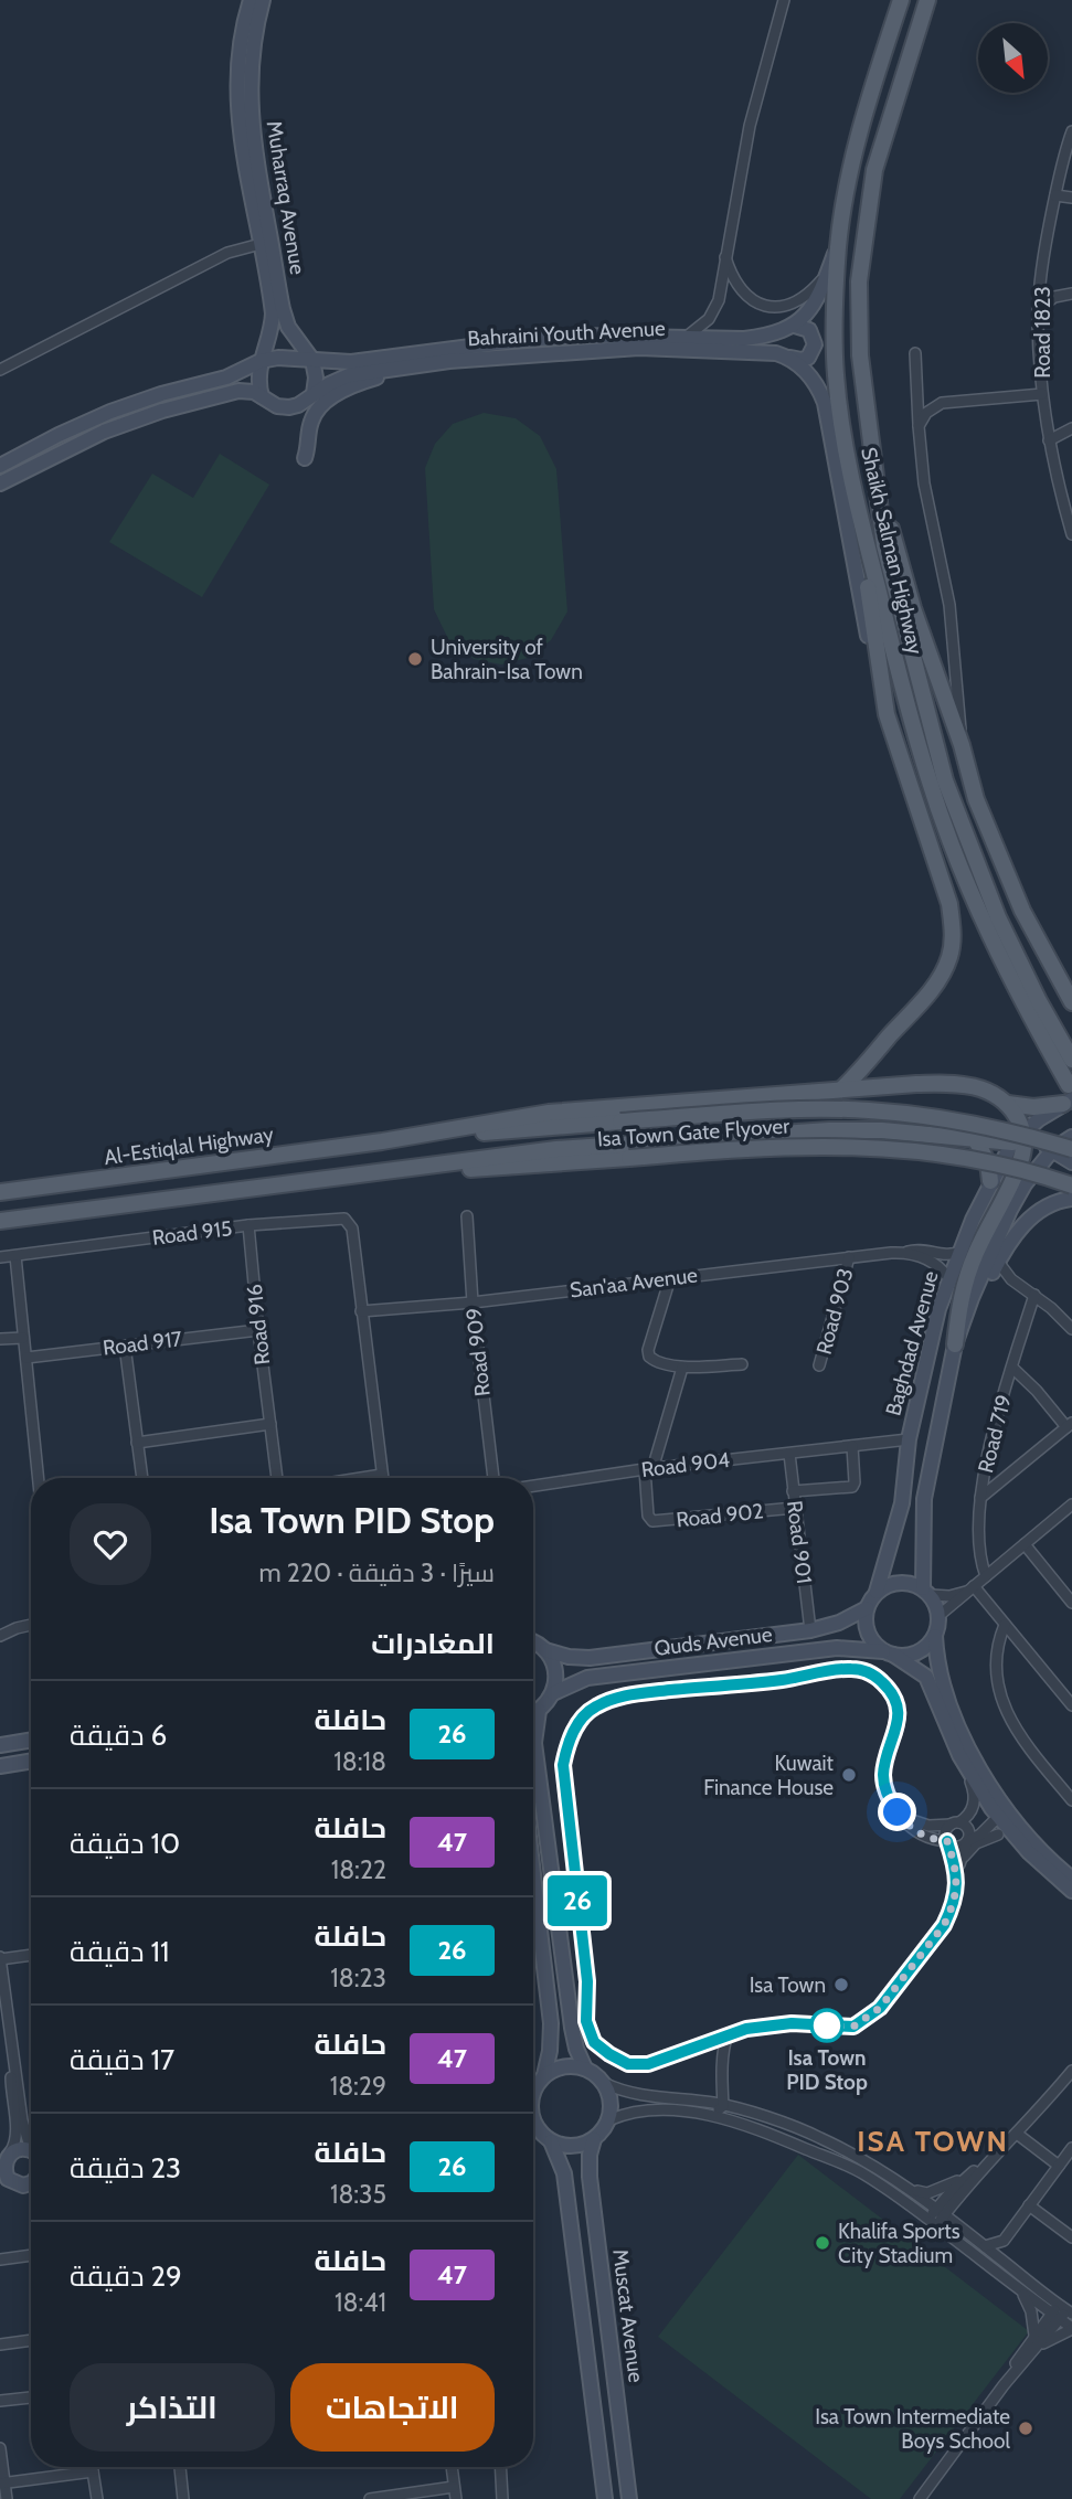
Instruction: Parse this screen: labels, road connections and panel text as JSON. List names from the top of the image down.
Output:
{
  "streets": {
    "main road": ["Shaikh Salman Highway", "Isa Town Gate Flyover", "Al-Estiqlal Highway"],
    "street": [
      "Muharraq Avenue",
      "Road 1823",
      "Bahraini Youth Avenue",
      "Road 915",
      "San'aa Avenue",
      "Road 903",
      "Road 916",
      "Road 917",
      "Baghdad Avenue",
      "Road 909",
      "Road 719",
      "Road 904",
      "Road 902",
      "Road 901",
      "Quds Avenue",
      "Muscat Avenue"
    ]
  },
  "crossings": [
    ["Muharraq Avenue", "Bahraini Youth Avenue"],
    ["Shaikh Salman Highway", "Baghdad Avenue"],
    ["Isa Town Gate Flyover", "Al-Estiqlal Highway"],
    ["Road 915", "San'aa Avenue"],
    ["Road 915", "Road 916"],
    ["San'aa Avenue", "Road 903"],
    ["San'aa Avenue", "Baghdad Avenue"],
    ["San'aa Avenue", "Road 909"],
    ["Road 916", "Road 917"],
    ["Baghdad Avenue", "Road 904"],
    ["Baghdad Avenue", "Quds Avenue"],
    ["Road 904", "Road 902"],
    ["Road 904", "Road 901"],
    ["Road 902", "Road 901"],
    ["Road 901", "Quds Avenue"]
  ],
  "districts": ["ISA TOWN"],
  "places": [
    "University of Bahrain-Isa Town",
    "Kuwait Finance House",
    "Isa Town",
    "Isa Town PID Stop",
    "Khalifa Sports City Stadium",
    "Isa Town Intermediate Boys School"
  ],
  "lines": ["bus line 26"],
  "north": "bottom right",
  "page": {
    "on_map": "26",
    "heading": [
      ["Isa Town PID Stop", "سيرًا · 3 دقيقة · 220 m"],
      "المغادرات"
    ],
    "list": [
      {
        "mark": "26",
        "name": "حافلة",
        "note": "18:18",
        "value": "6 دقيقة"
      },
      {
        "mark": "47",
        "name": "حافلة",
        "note": "18:22",
        "value": "10 دقيقة"
      },
      {
        "mark": "26",
        "name": "حافلة",
        "note": "18:23",
        "value": "11 دقيقة"
      },
      {
        "mark": "47",
        "name": "حافلة",
        "note": "18:29",
        "value": "17 دقيقة"
      },
      {
        "mark": "26",
        "name": "حافلة",
        "note": "18:35",
        "value": "23 دقيقة"
      },
      {
        "mark": "47",
        "name": "حافلة",
        "note": "18:41",
        "value": "29 دقيقة"
      }
    ],
    "buttons": ["الاتجاهات", "التذاكر"]
  }
}
